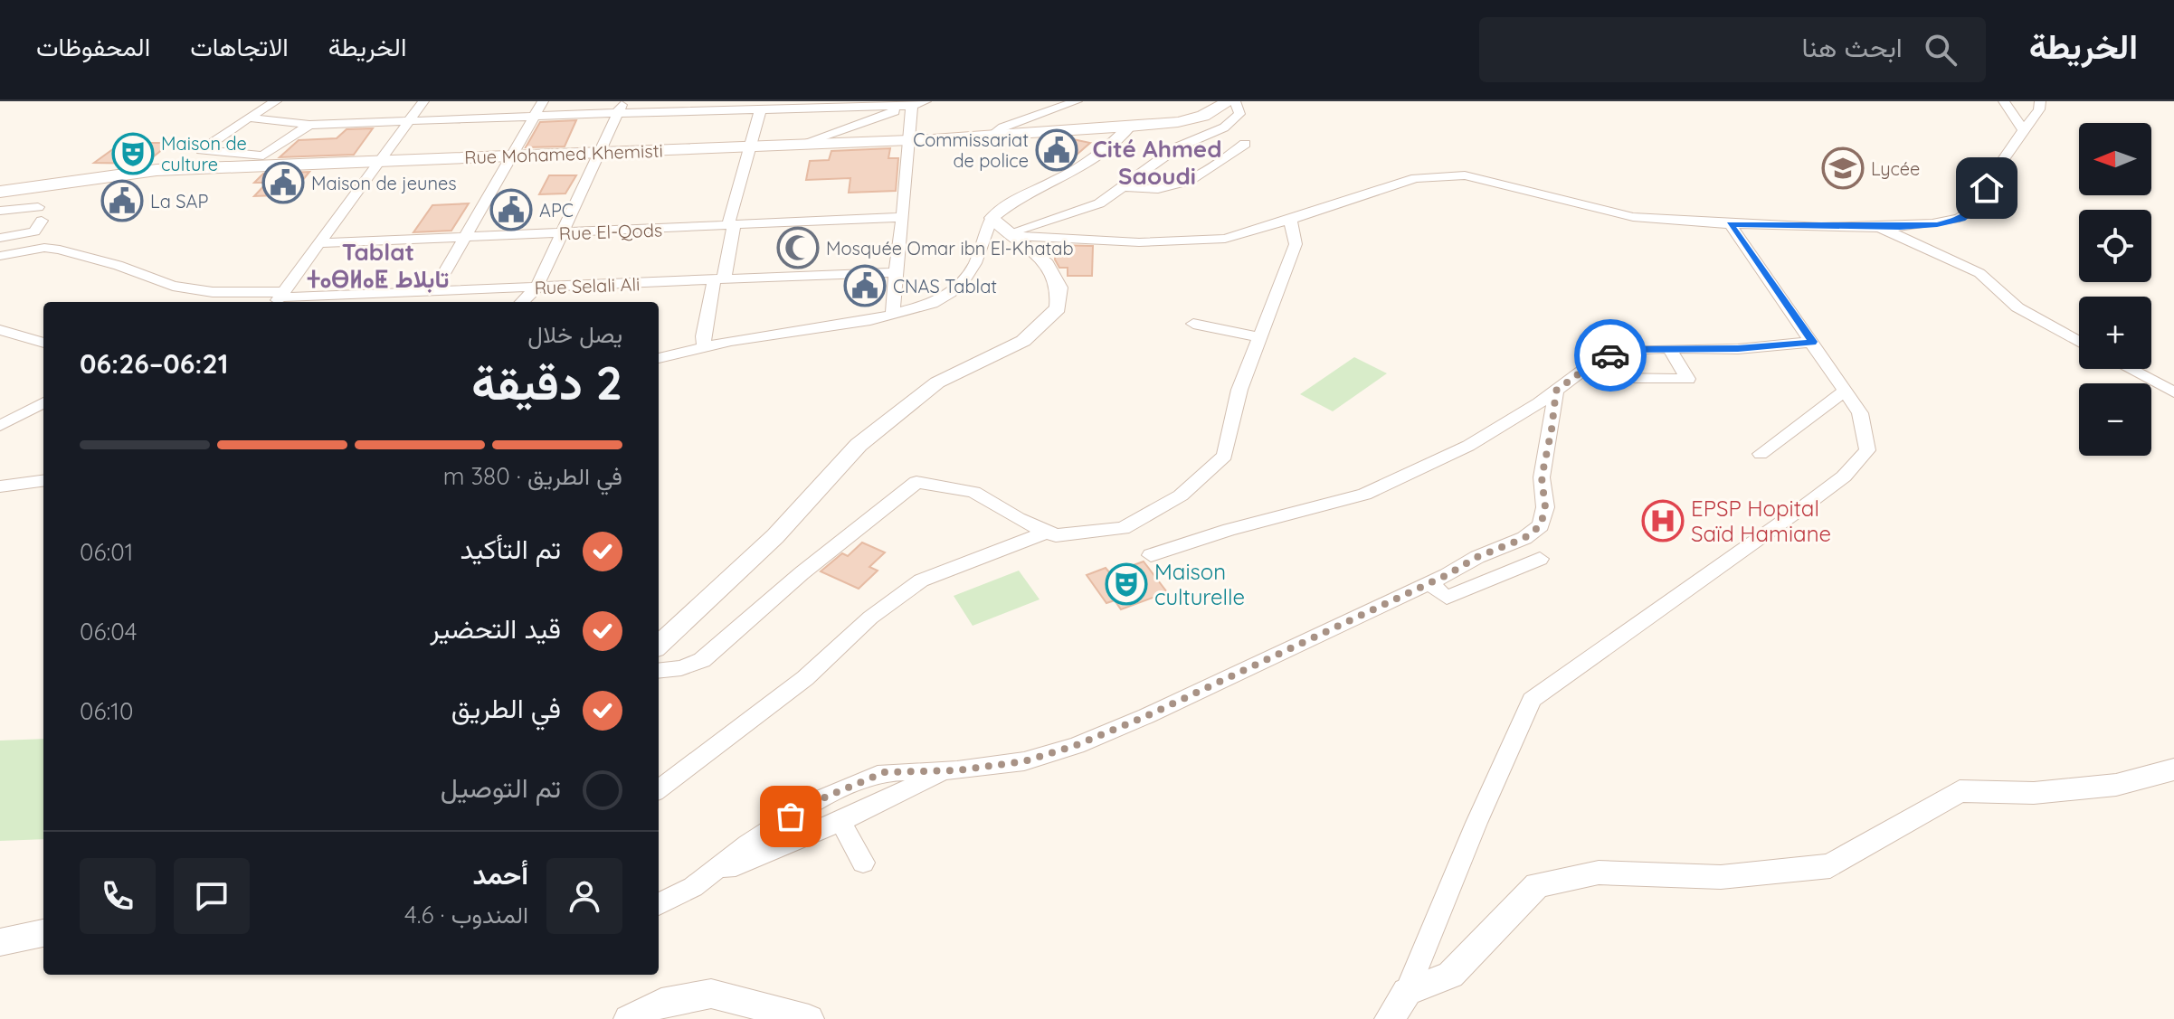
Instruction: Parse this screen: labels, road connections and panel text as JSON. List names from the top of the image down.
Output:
{
  "streets": {
    "main road": ["Rue Mohamed Khemisti"],
    "street": ["Rue El-Qods", "Rue Selali Ali"]
  },
  "districts": ["Cité Ahmed Saoudi", "Tablat ⵜⴰⴱⵍⴰⵟ تابلاط"],
  "places": {
    "public building": [
      "Commissariat de police",
      "Maison de jeunes",
      "La SAP",
      "APC",
      "CNAS Tablat"
    ],
    "theatre": ["Maison de culture", "Maison culturelle"],
    "school or university": ["Lycée"],
    "mosque": ["Mosquée Omar ibn El-Khatab"],
    "hospital": ["EPSP Hopital Saïd Hamiane"]
  },
  "north": "left",
  "page": {
    "header": "الخريطة",
    "search": "ابحث هنا",
    "nav": ["الخريطة", "الاتجاهات", "المحفوظات"],
    "map_buttons": ["+", "−"],
    "heading": ["2 دقيقة", "يصل خلال", "06:21–06:26"],
    "panel": ["أحمد", "المندوب · 4.6"],
    "bar": "في الطريق · 380 m",
    "list": [
      ["تم التأكيد", "06:01"],
      ["قيد التحضير", "06:04"],
      ["في الطريق", "06:10"],
      "تم التوصيل"
    ]
  }
}
